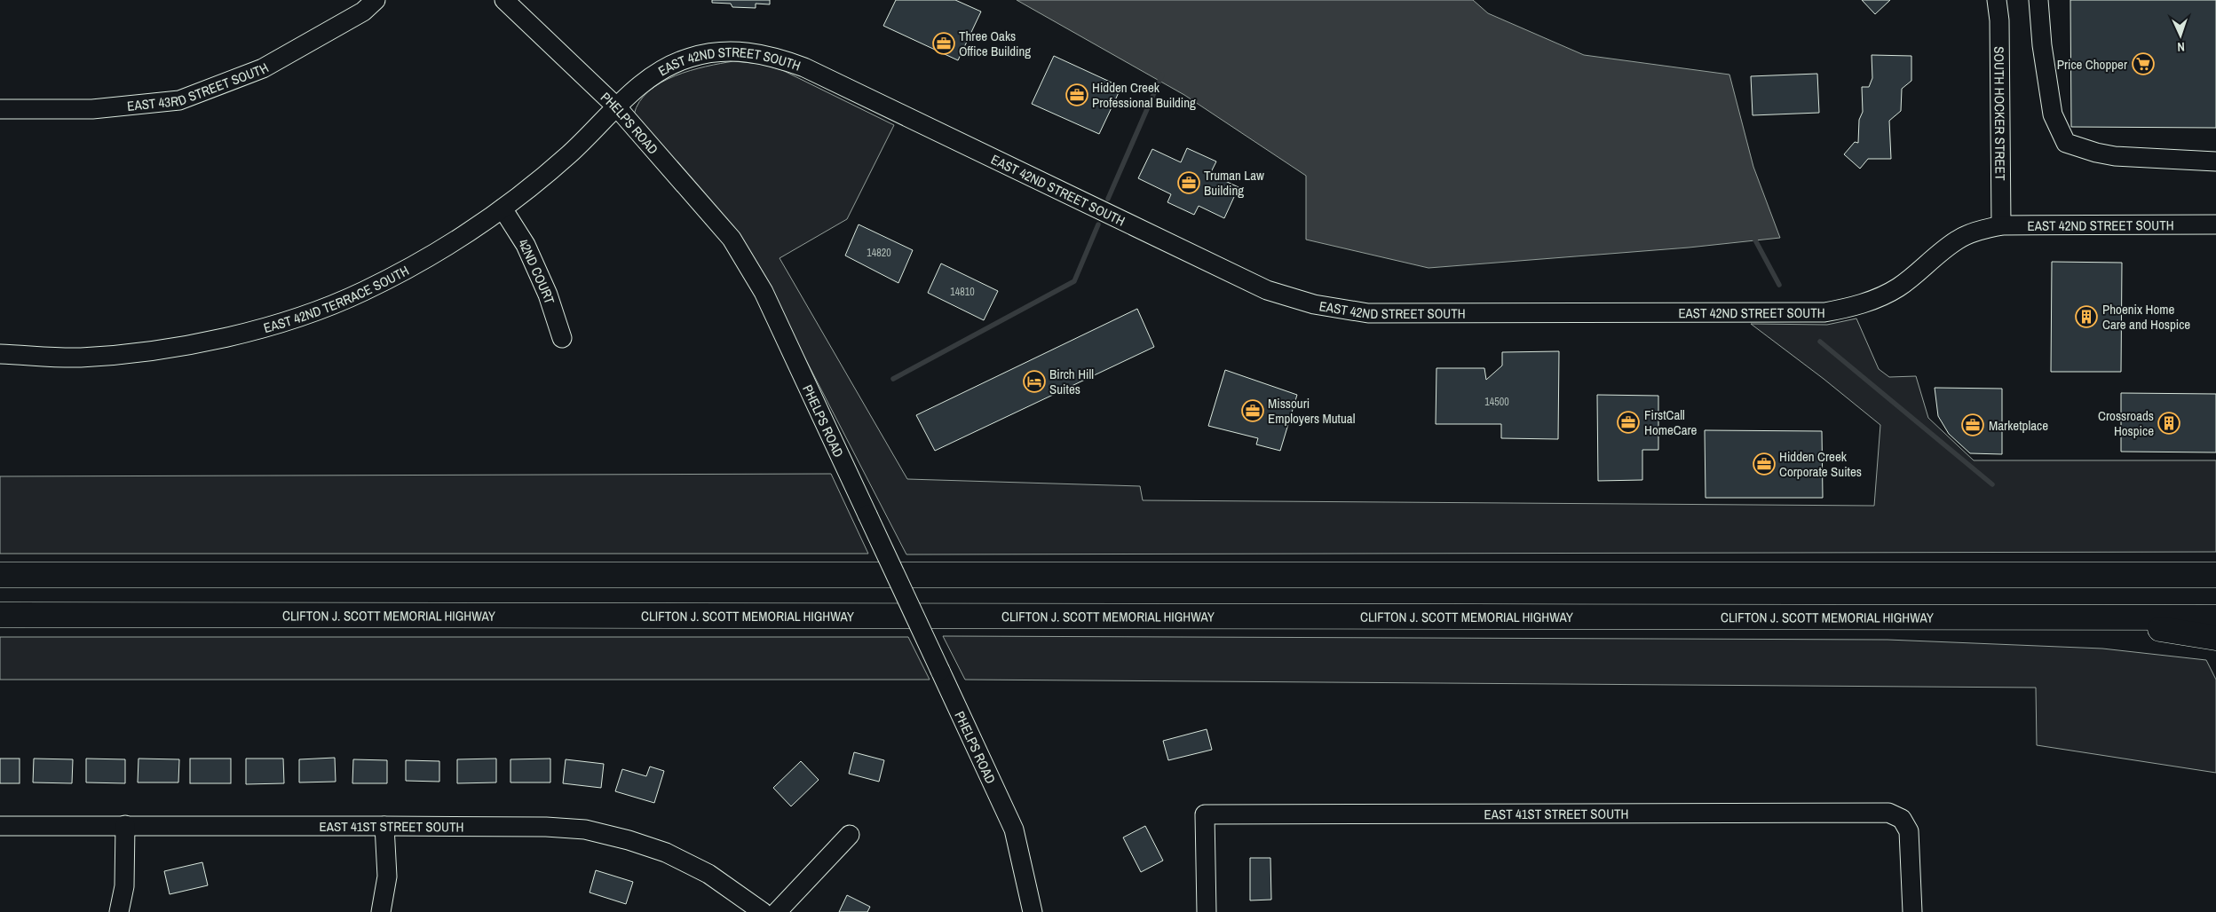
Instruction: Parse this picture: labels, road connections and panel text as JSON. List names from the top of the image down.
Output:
{
  "streets": {
    "highway": ["CLIFTON J. SCOTT MEMORIAL HIGHWAY"],
    "street": [
      "EAST 42ND STREET SOUTH",
      "EAST 43RD STREET SOUTH",
      "SOUTH HOCKER STREET",
      "PHELPS ROAD",
      "42ND COURT",
      "EAST 42ND TERRACE SOUTH",
      "EAST 41ST STREET SOUTH"
    ]
  },
  "crossings": [
    ["EAST 42ND STREET SOUTH", "SOUTH HOCKER STREET"],
    ["EAST 42ND STREET SOUTH", "PHELPS ROAD"],
    ["EAST 42ND STREET SOUTH", "EAST 42ND TERRACE SOUTH"],
    ["PHELPS ROAD", "EAST 42ND TERRACE SOUTH"],
    ["42ND COURT", "EAST 42ND TERRACE SOUTH"]
  ],
  "places": {
    "office": [
      "Three Oaks Office Building",
      "Hidden Creek Professional Building",
      "Truman Law Building",
      "Missouri Employers Mutual",
      "FirstCall HomeCare",
      "Marketplace",
      "Hidden Creek Corporate Suites"
    ],
    "supermarket": ["Price Chopper"],
    "building": ["Phoenix Home Care and Hospice", "Crossroads Hospice"],
    "hotel": ["Birch Hill Suites"]
  },
  "house_numbers": ["14820", "14810", "14500"],
  "north": "bottom"
}
